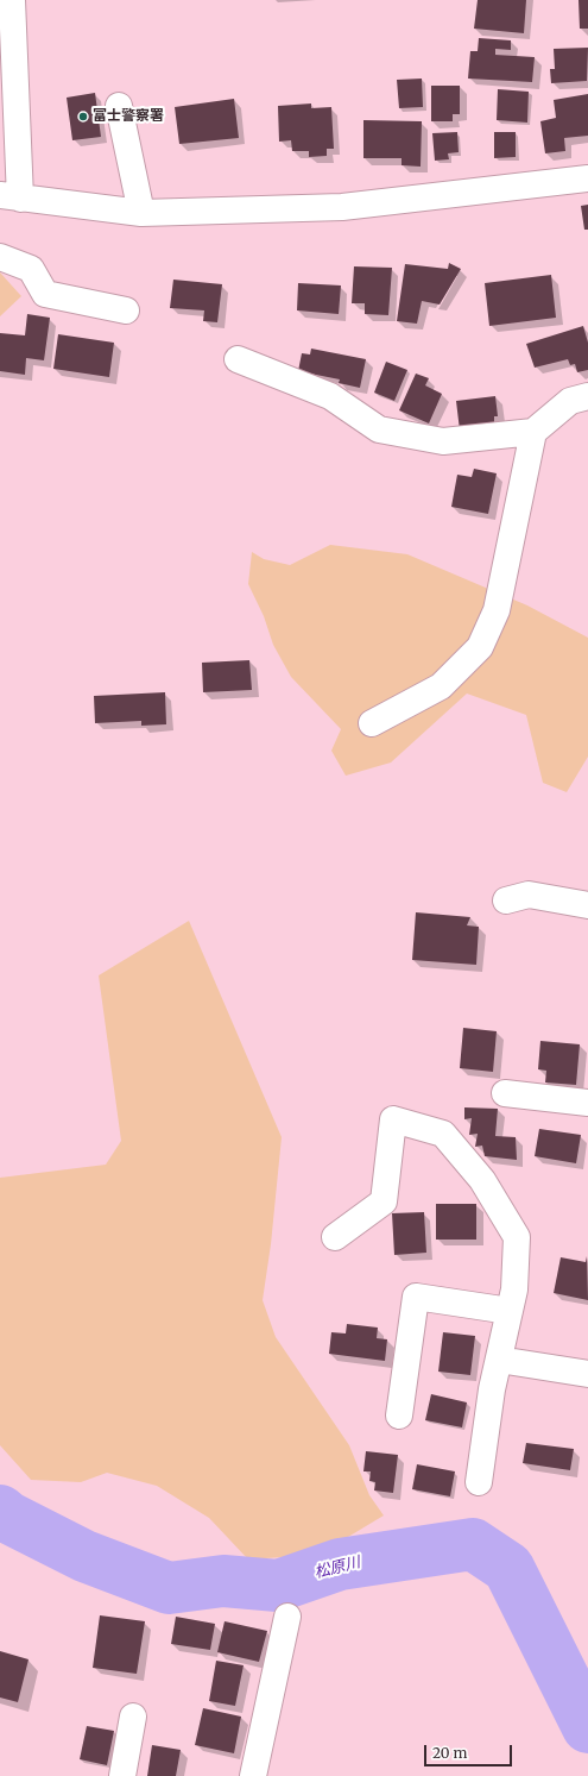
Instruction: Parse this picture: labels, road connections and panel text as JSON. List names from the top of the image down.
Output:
{
  "water": ["松原川"],
  "places": ["富士警察署"],
  "scale_bar": "20 m"
}
